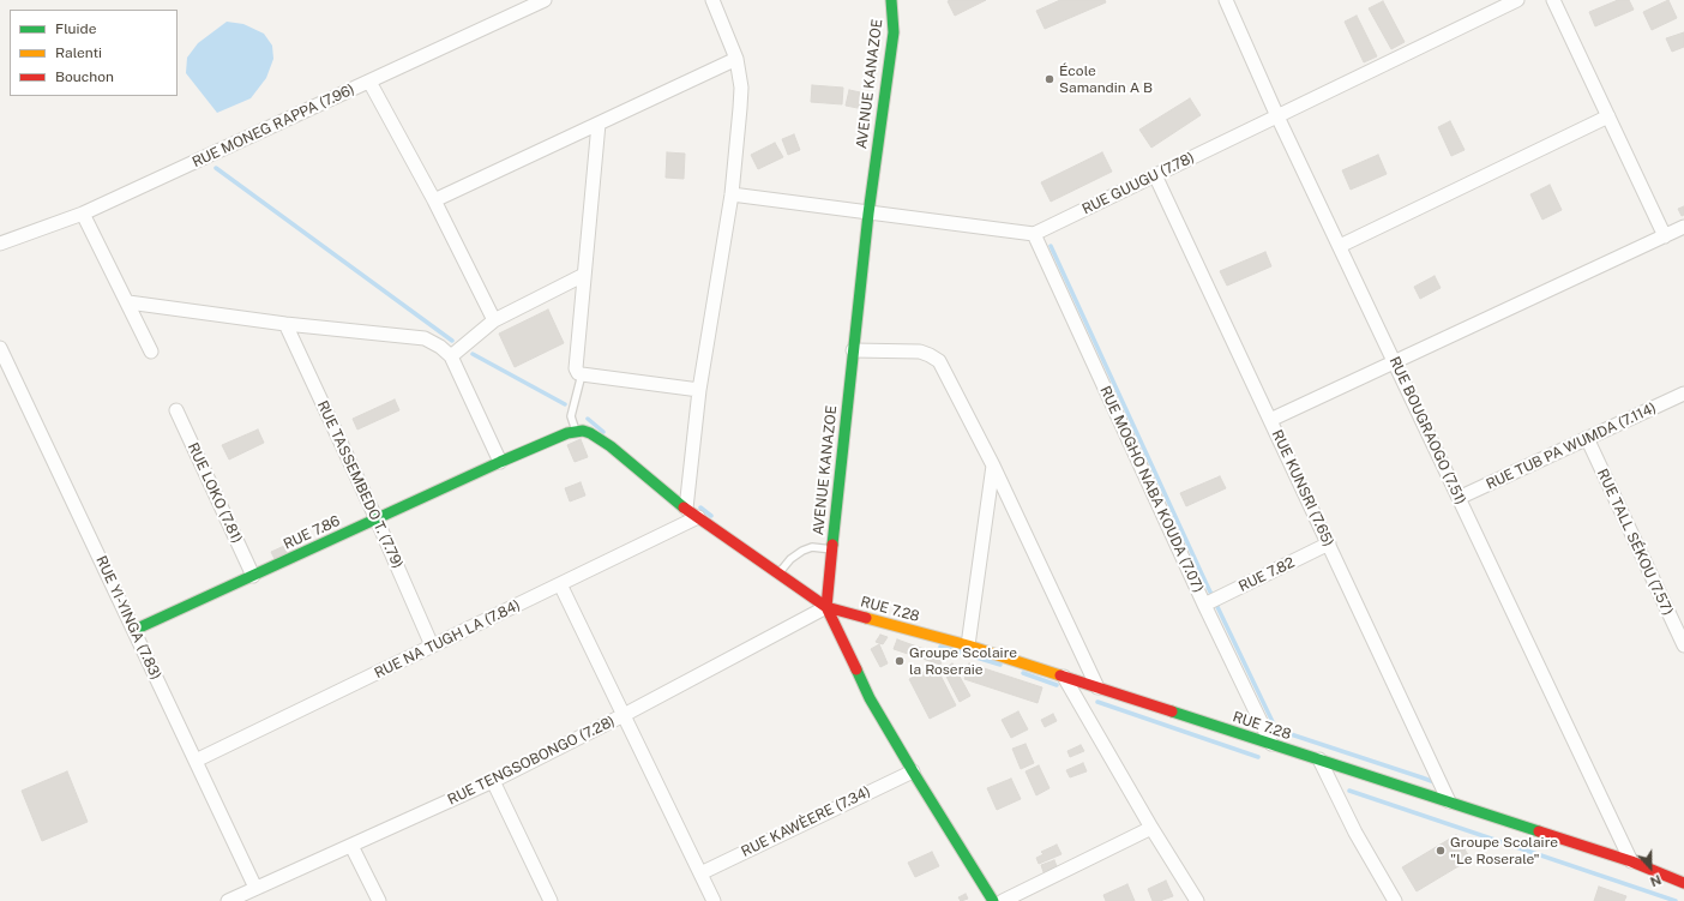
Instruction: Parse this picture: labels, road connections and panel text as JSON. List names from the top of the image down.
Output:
{
  "streets": {
    "street": [
      "AVENUE KANAZOE",
      "RUE MONEG RAPPA (7.96)",
      "RUE GUUGU (7.78)",
      "RUE BOUGRAOGO (7.51)",
      "RUE TUB PA WUMDA (7.114)",
      "RUE TASSEMBEDO T. (7.79)",
      "RUE KUNSRI (7.65)",
      "RUE MOGHO NABA KOUDA (7.07)",
      "RUE LOKO (7.81)",
      "RUE 7.86",
      "RUE TALL SÉKOU (7.57)",
      "RUE 7.82",
      "RUE 7.28",
      "RUE YI-YINGA (7.83)",
      "RUE NA TUGH LA (7.84)",
      "RUE TENGSOBONGO (7.28)",
      "RUE KAWÈERE (7.34)"
    ]
  },
  "crossings": [
    ["AVENUE KANAZOE", "RUE 7.28"],
    ["AVENUE KANAZOE", "RUE TENGSOBONGO (7.28)"],
    ["RUE GUUGU (7.78)", "RUE BOUGRAOGO (7.51)"],
    ["RUE GUUGU (7.78)", "RUE KUNSRI (7.65)"],
    ["RUE GUUGU (7.78)", "RUE MOGHO NABA KOUDA (7.07)"],
    ["RUE BOUGRAOGO (7.51)", "RUE TUB PA WUMDA (7.114)"],
    ["RUE BOUGRAOGO (7.51)", "RUE 7.28"],
    ["RUE TUB PA WUMDA (7.114)", "RUE TALL SÉKOU (7.57)"],
    ["RUE TASSEMBEDO T. (7.79)", "RUE 7.86"],
    ["RUE TASSEMBEDO T. (7.79)", "RUE NA TUGH LA (7.84)"],
    ["RUE KUNSRI (7.65)", "RUE 7.82"],
    ["RUE KUNSRI (7.65)", "RUE 7.28"],
    ["RUE MOGHO NABA KOUDA (7.07)", "RUE 7.82"],
    ["RUE MOGHO NABA KOUDA (7.07)", "RUE 7.28"],
    ["RUE LOKO (7.81)", "RUE 7.86"],
    ["RUE 7.86", "RUE YI-YINGA (7.83)"],
    ["RUE 7.28", "RUE TENGSOBONGO (7.28)"],
    ["RUE YI-YINGA (7.83)", "RUE NA TUGH LA (7.84)"],
    ["RUE YI-YINGA (7.83)", "RUE TENGSOBONGO (7.28)"]
  ],
  "places": ["École Samandin A B", "Groupe Scolaire la Roseraie", "Groupe Scolaire \"Le Roserale\""],
  "legend": ["Fluide", "Ralenti", "Bouchon"],
  "north": "bottom"
}
